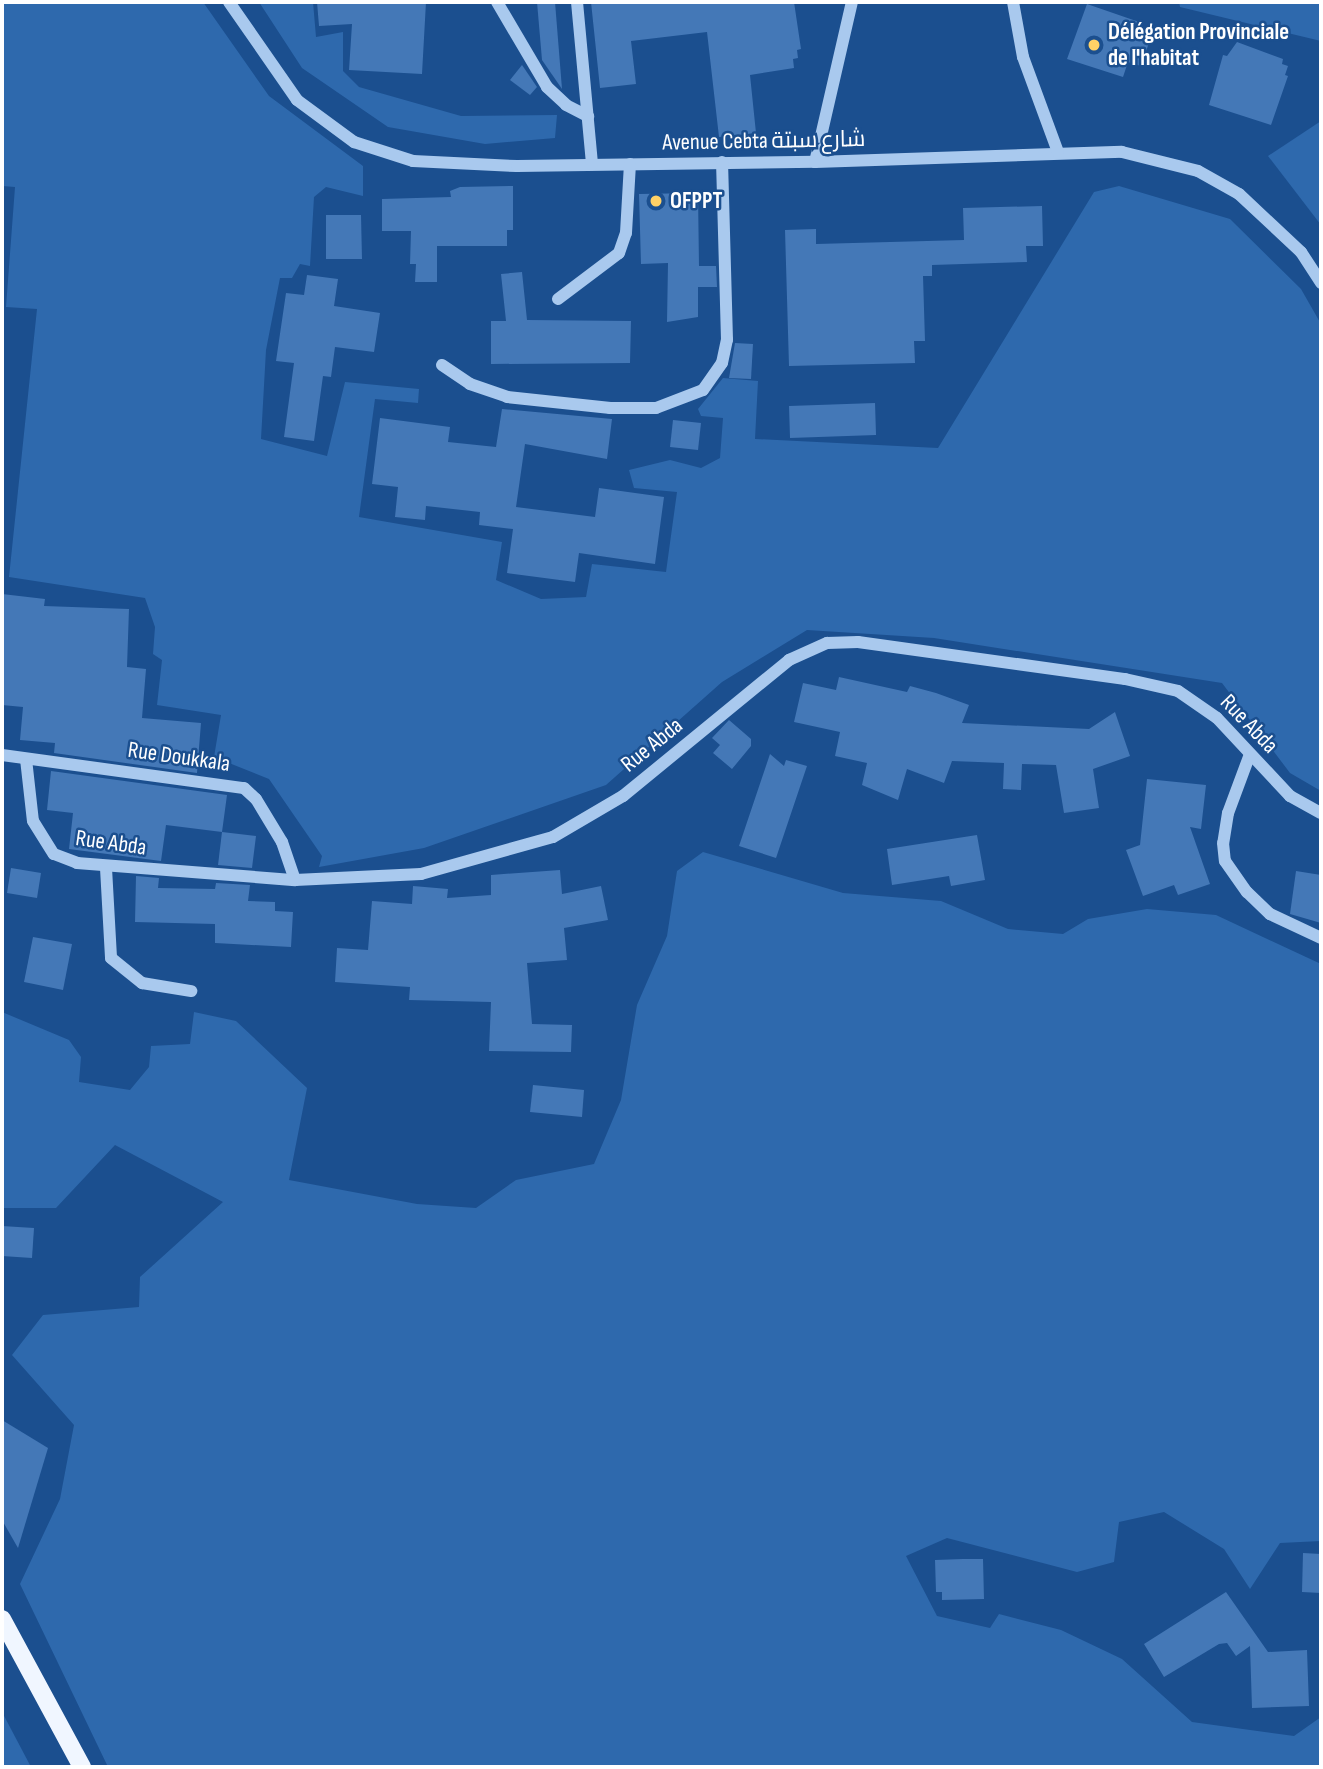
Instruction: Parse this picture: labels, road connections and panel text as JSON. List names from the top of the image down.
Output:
{
  "streets": {
    "street": ["Avenue Cebta شارع سبتة", "Rue Abda", "Rue Doukkala"]
  },
  "crossings": [
    ["Rue Abda", "Rue Doukkala"]
  ],
  "places": ["Délégation Provinciale de l'habitat", "OFPPT"]
}
